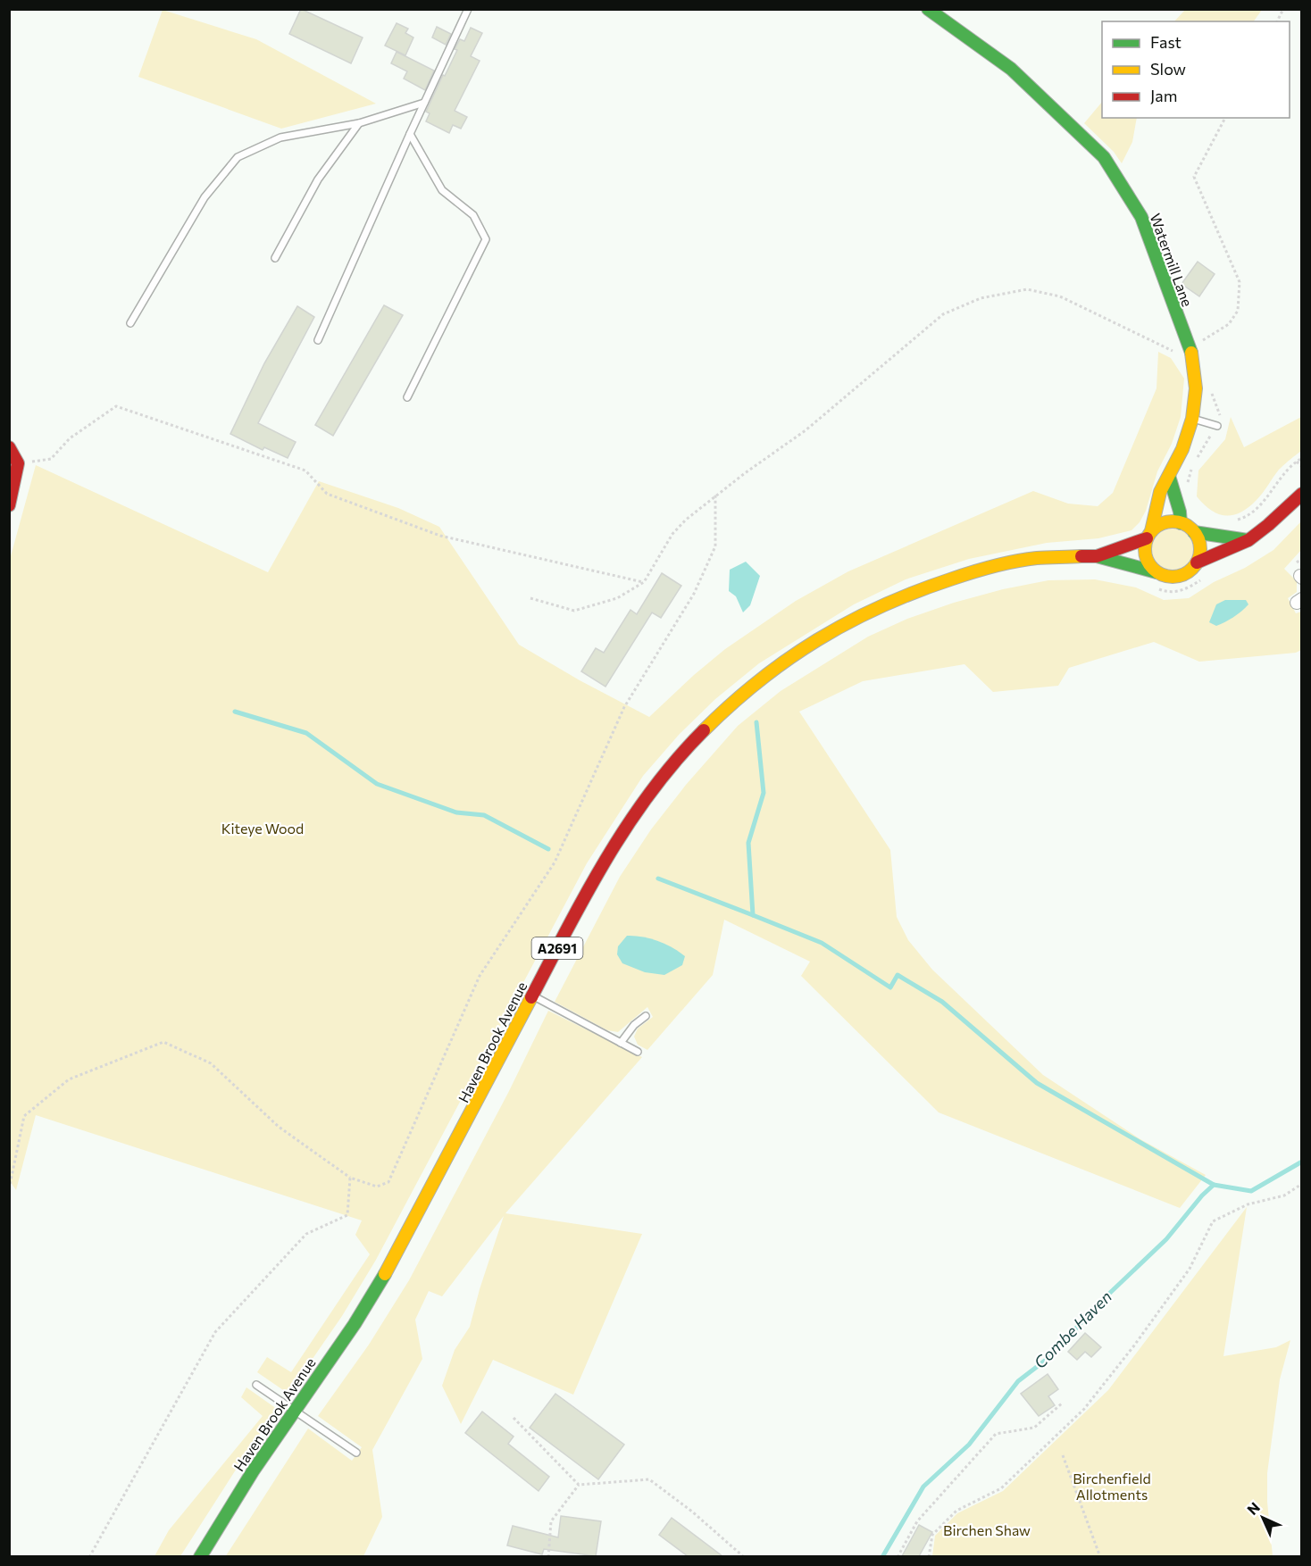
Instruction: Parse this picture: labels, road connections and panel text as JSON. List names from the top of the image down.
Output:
{
  "streets": {
    "main road": ["Watermill Lane", "A2691", "Haven Brook Avenue"]
  },
  "crossings": [
    ["Watermill Lane", "Haven Brook Avenue"]
  ],
  "water": ["Combe Haven"],
  "parks": ["Kiteye Wood", "Birchenfield Allotments", "Birchen Shaw"],
  "legend": ["Fast", "Slow", "Jam"],
  "north": "top left"
}
